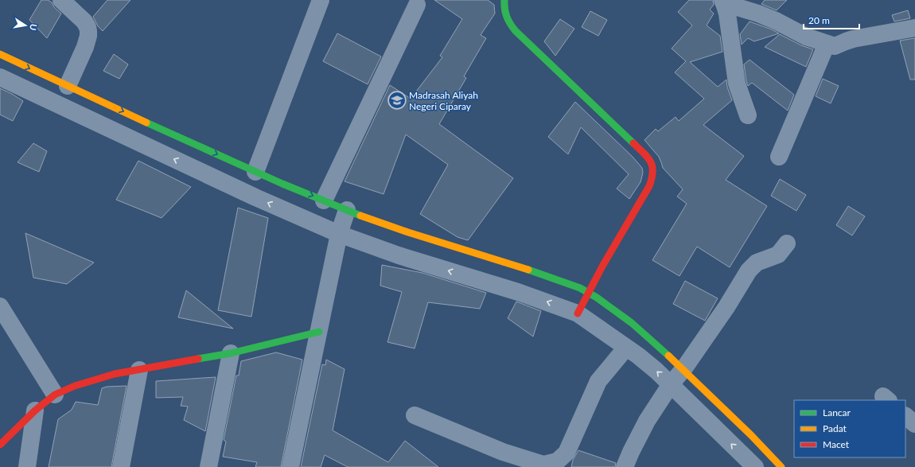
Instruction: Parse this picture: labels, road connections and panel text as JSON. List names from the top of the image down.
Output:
{
  "places": {
    "school or university": ["Madrasah Aliyah Negeri Ciparay"]
  },
  "legend": ["Lancar", "Padat", "Macet"],
  "scale_bar": "20 m",
  "north": "right"
}
